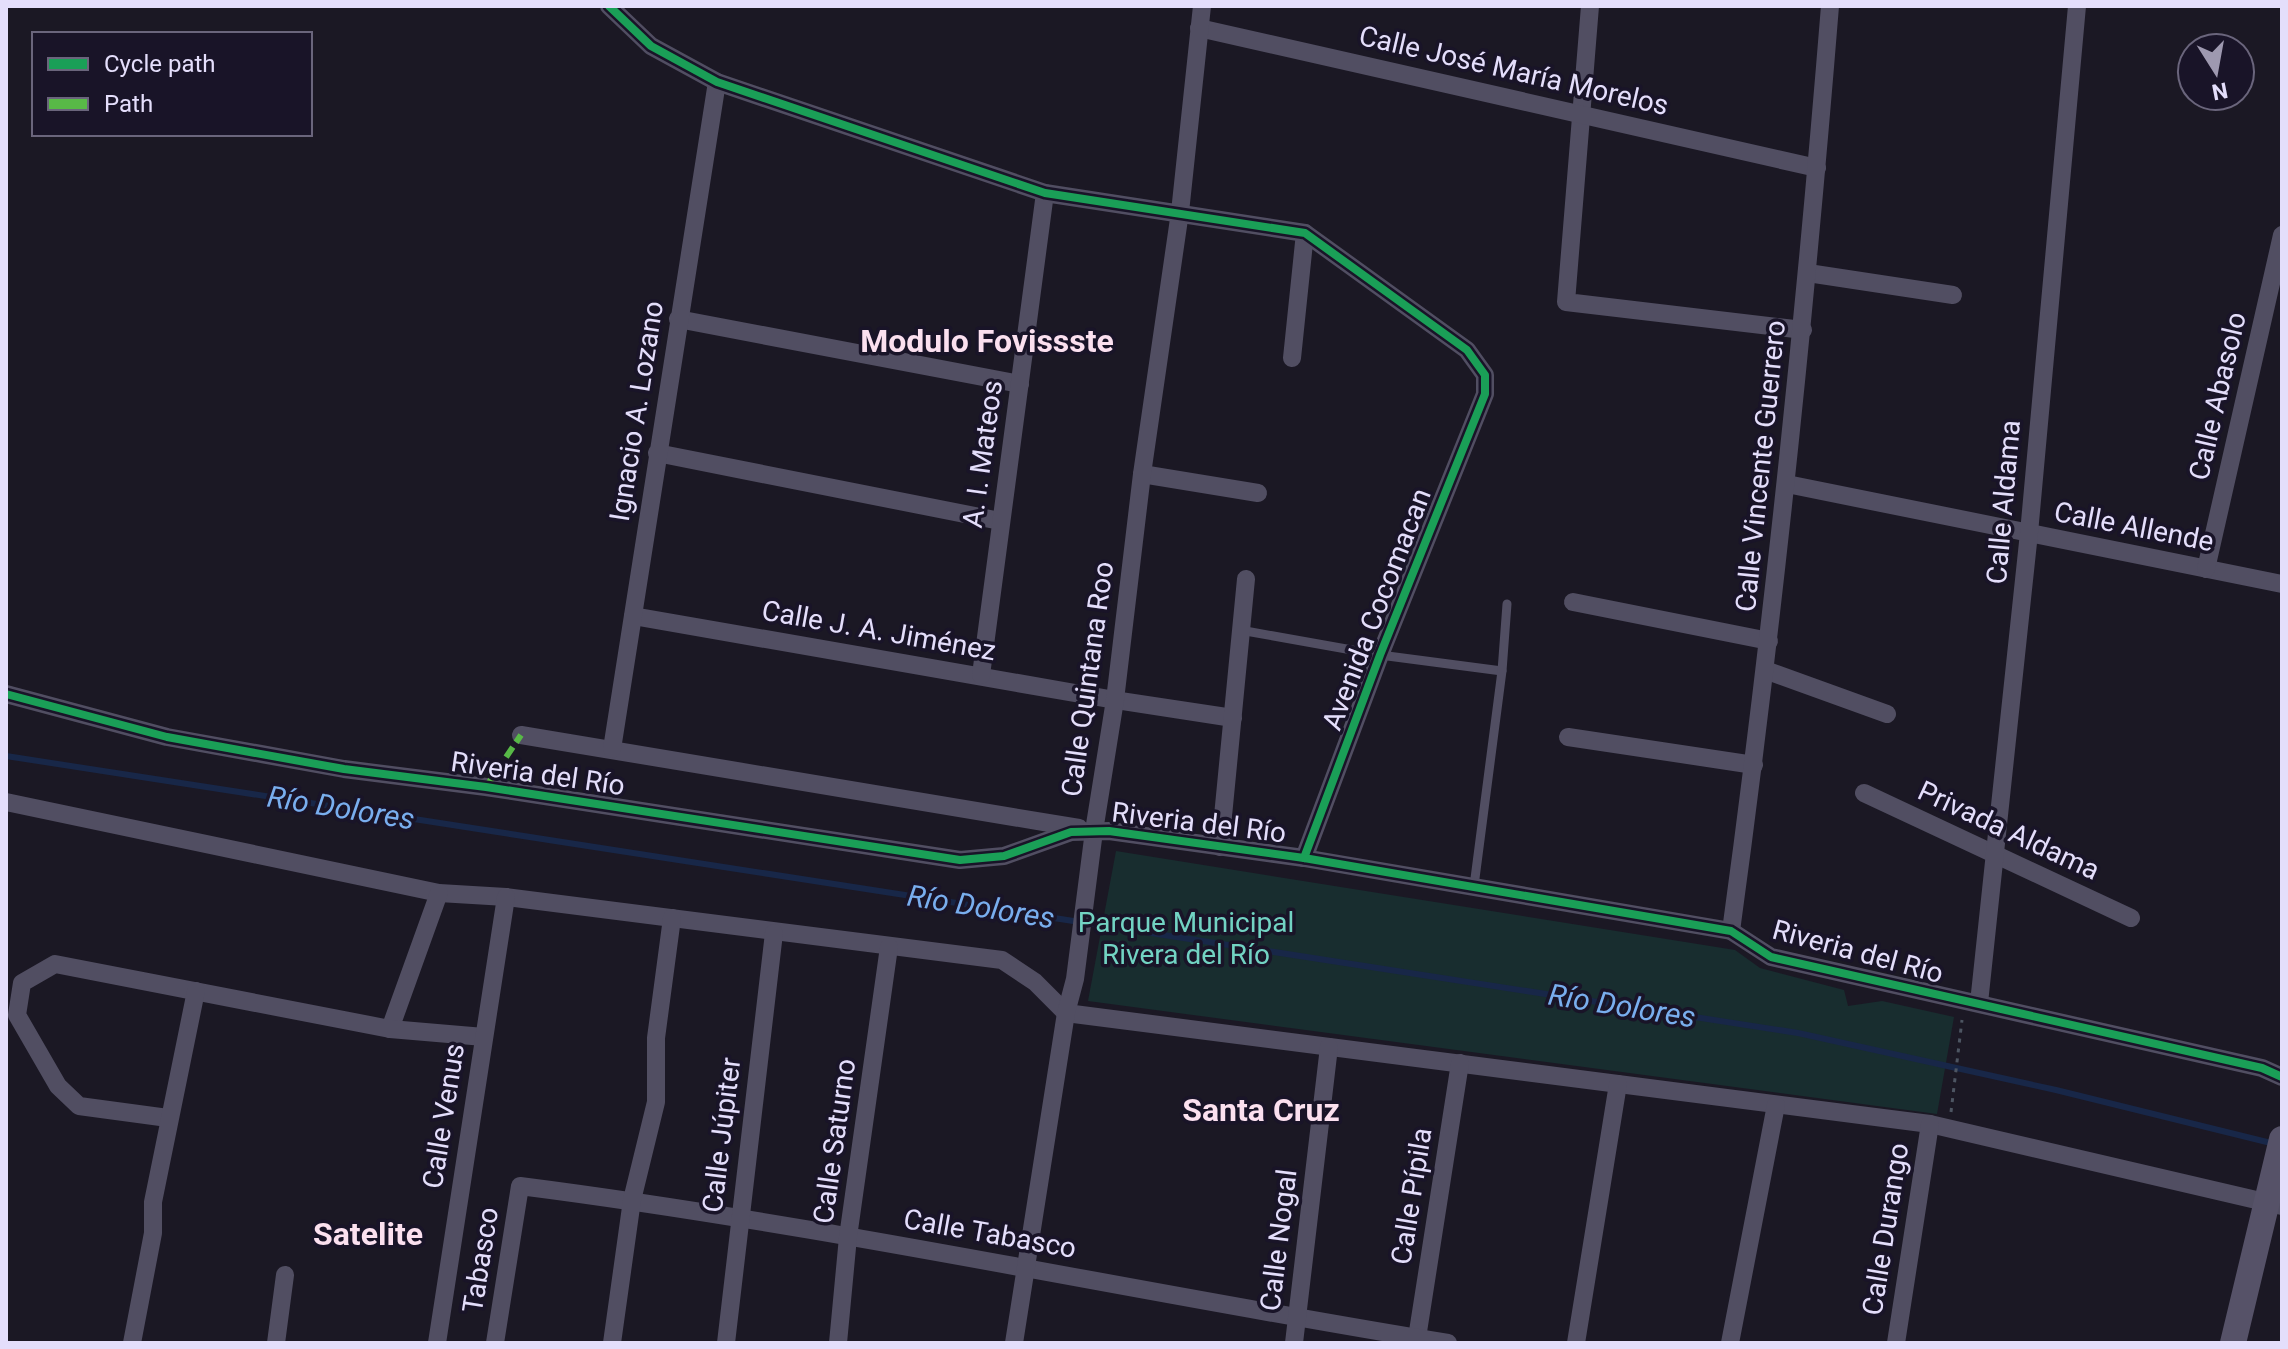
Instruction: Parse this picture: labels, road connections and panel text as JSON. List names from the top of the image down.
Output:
{
  "streets": {
    "street": [
      "Calle José María Morelos",
      "Calle Abasolo",
      "Ignacio A. Lozano",
      "A. I. Mateos",
      "Calle Vincente Guerrero",
      "Calle Aldama",
      "Calle Allende",
      "Avenida Cocomacan",
      "Calle J. A. Jiménez",
      "Calle Quintana Roo",
      "Riveria del Río",
      "Privada Aldama",
      "Calle Venus",
      "Calle Júpiter",
      "Calle Saturno",
      "Calle Pípila",
      "Calle Durango",
      "Calle Tabasco",
      "Calle Nogal",
      "Tabasco"
    ]
  },
  "crossings": [
    ["Calle José María Morelos", "Calle Vincente Guerrero"],
    ["Calle José María Morelos", "Calle Quintana Roo"],
    ["Calle Abasolo", "Calle Allende"],
    ["Ignacio A. Lozano", "Calle J. A. Jiménez"],
    ["Ignacio A. Lozano", "Riveria del Río"],
    ["A. I. Mateos", "Calle J. A. Jiménez"],
    ["Calle Vincente Guerrero", "Calle Allende"],
    ["Calle Vincente Guerrero", "Riveria del Río"],
    ["Calle Aldama", "Calle Allende"],
    ["Calle Aldama", "Riveria del Río"],
    ["Calle Aldama", "Privada Aldama"],
    ["Avenida Cocomacan", "Riveria del Río"],
    ["Calle J. A. Jiménez", "Calle Quintana Roo"],
    ["Calle Quintana Roo", "Riveria del Río"],
    ["Calle Quintana Roo", "Calle Tabasco"],
    ["Calle Júpiter", "Calle Tabasco"],
    ["Calle Saturno", "Calle Tabasco"],
    ["Calle Pípila", "Calle Tabasco"],
    ["Calle Tabasco", "Calle Nogal"],
    ["Calle Tabasco", "Tabasco"]
  ],
  "districts": ["Modulo Fovissste", "Santa Cruz", "Satelite"],
  "water": ["Río Dolores"],
  "parks": ["Parque Municipal Rivera del Río"],
  "legend": ["Cycle path", "Path"],
  "north": "bottom"
}
